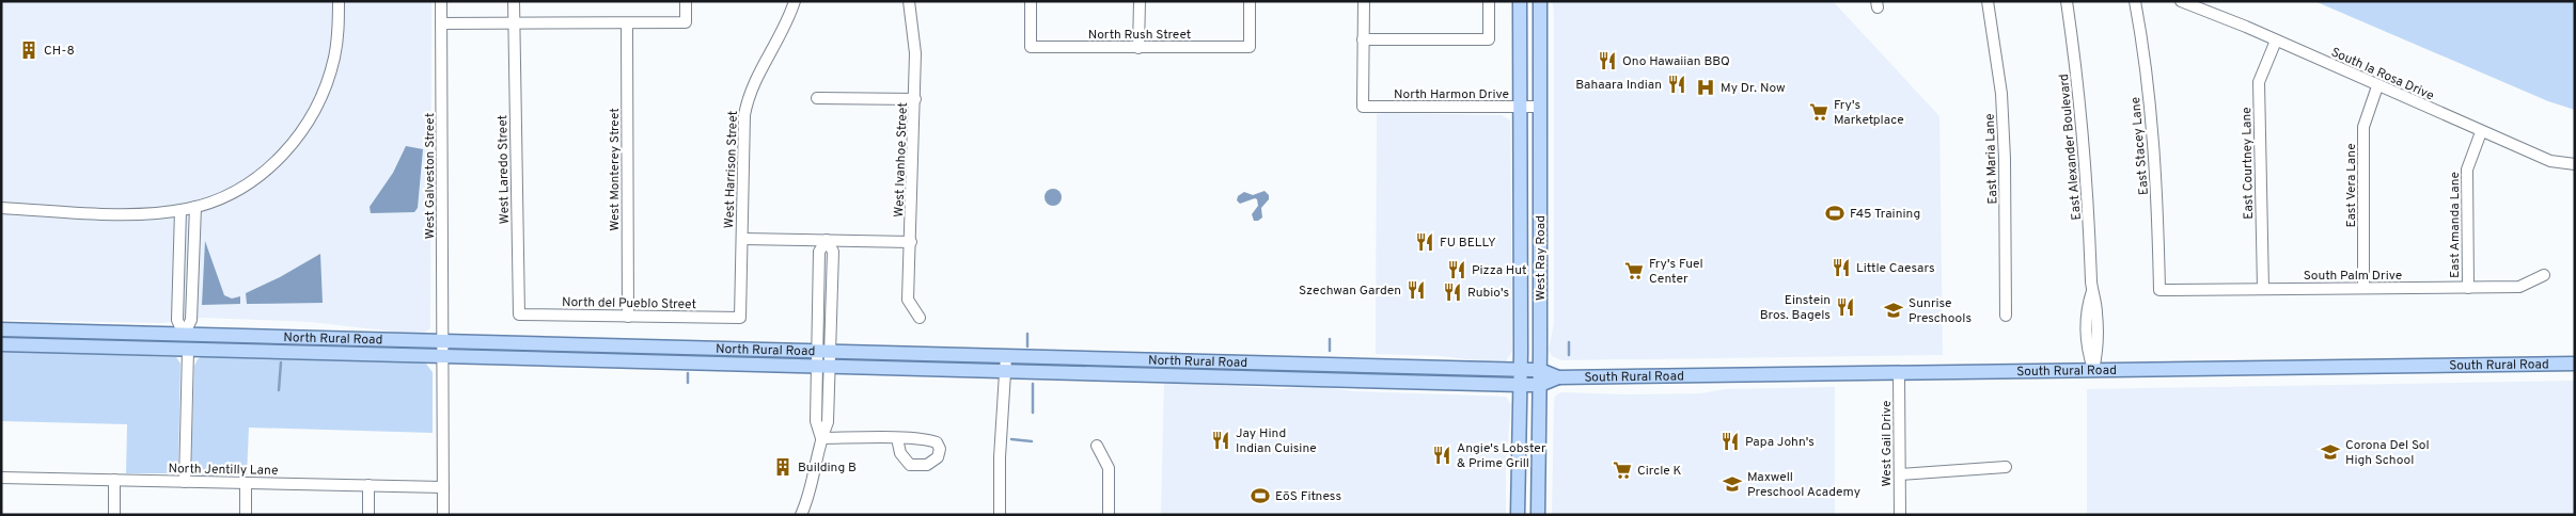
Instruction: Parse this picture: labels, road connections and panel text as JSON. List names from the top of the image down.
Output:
{
  "streets": {
    "main road": ["West Ray Road", "North Rural Road", "South Rural Road"],
    "street": [
      "North Rush Street",
      "South la Rosa Drive",
      "North Harmon Drive",
      "East Stacey Lane",
      "East Alexander Boulevard",
      "East Maria Lane",
      "West Ivanhoe Street",
      "East Courtney Lane",
      "West Laredo Street",
      "West Monterey Street",
      "West Harrison Street",
      "West Galveston Street",
      "East Vera Lane",
      "East Amanda Lane",
      "South Palm Drive",
      "North del Pueblo Street",
      "West Gail Drive",
      "North Jentilly Lane"
    ]
  },
  "crossings": [
    ["South la Rosa Drive", "East Courtney Lane"],
    ["South la Rosa Drive", "East Vera Lane"],
    ["South la Rosa Drive", "East Amanda Lane"],
    ["North Harmon Drive", "West Ray Road"],
    ["East Stacey Lane", "South Palm Drive"],
    ["East Alexander Boulevard", "South Rural Road"],
    ["East Courtney Lane", "South Palm Drive"],
    ["West Laredo Street", "North del Pueblo Street"],
    ["West Monterey Street", "North del Pueblo Street"],
    ["West Harrison Street", "North del Pueblo Street"],
    ["West Galveston Street", "North Rural Road"],
    ["West Galveston Street", "North Jentilly Lane"],
    ["East Vera Lane", "South Palm Drive"],
    ["East Amanda Lane", "South Palm Drive"],
    ["West Ray Road", "North Rural Road"],
    ["West Ray Road", "South Rural Road"],
    ["North Rural Road", "South Rural Road"],
    ["South Rural Road", "West Gail Drive"]
  ],
  "places": {
    "building": ["CH-8", "Building B"],
    "restaurant": [
      "Ono Hawaiian BBQ",
      "Bahaara Indian",
      "FU BELLY",
      "Little Caesars",
      "Pizza Hut",
      "Szechwan Garden",
      "Rubio's",
      "Einstein Bros. Bagels",
      "Jay Hind Indian Cuisine",
      "Papa John's",
      "Angie's Lobster & Prime Grill"
    ],
    "hospital": ["My Dr. Now"],
    "supermarket": ["Fry's Marketplace", "Fry's Fuel Center", "Circle K"],
    "sports": ["F45 Training", "EōS Fitness"],
    "school or university": ["Sunrise Preschools", "Corona Del Sol High School", "Maxwell Preschool Academy"]
  }
}
